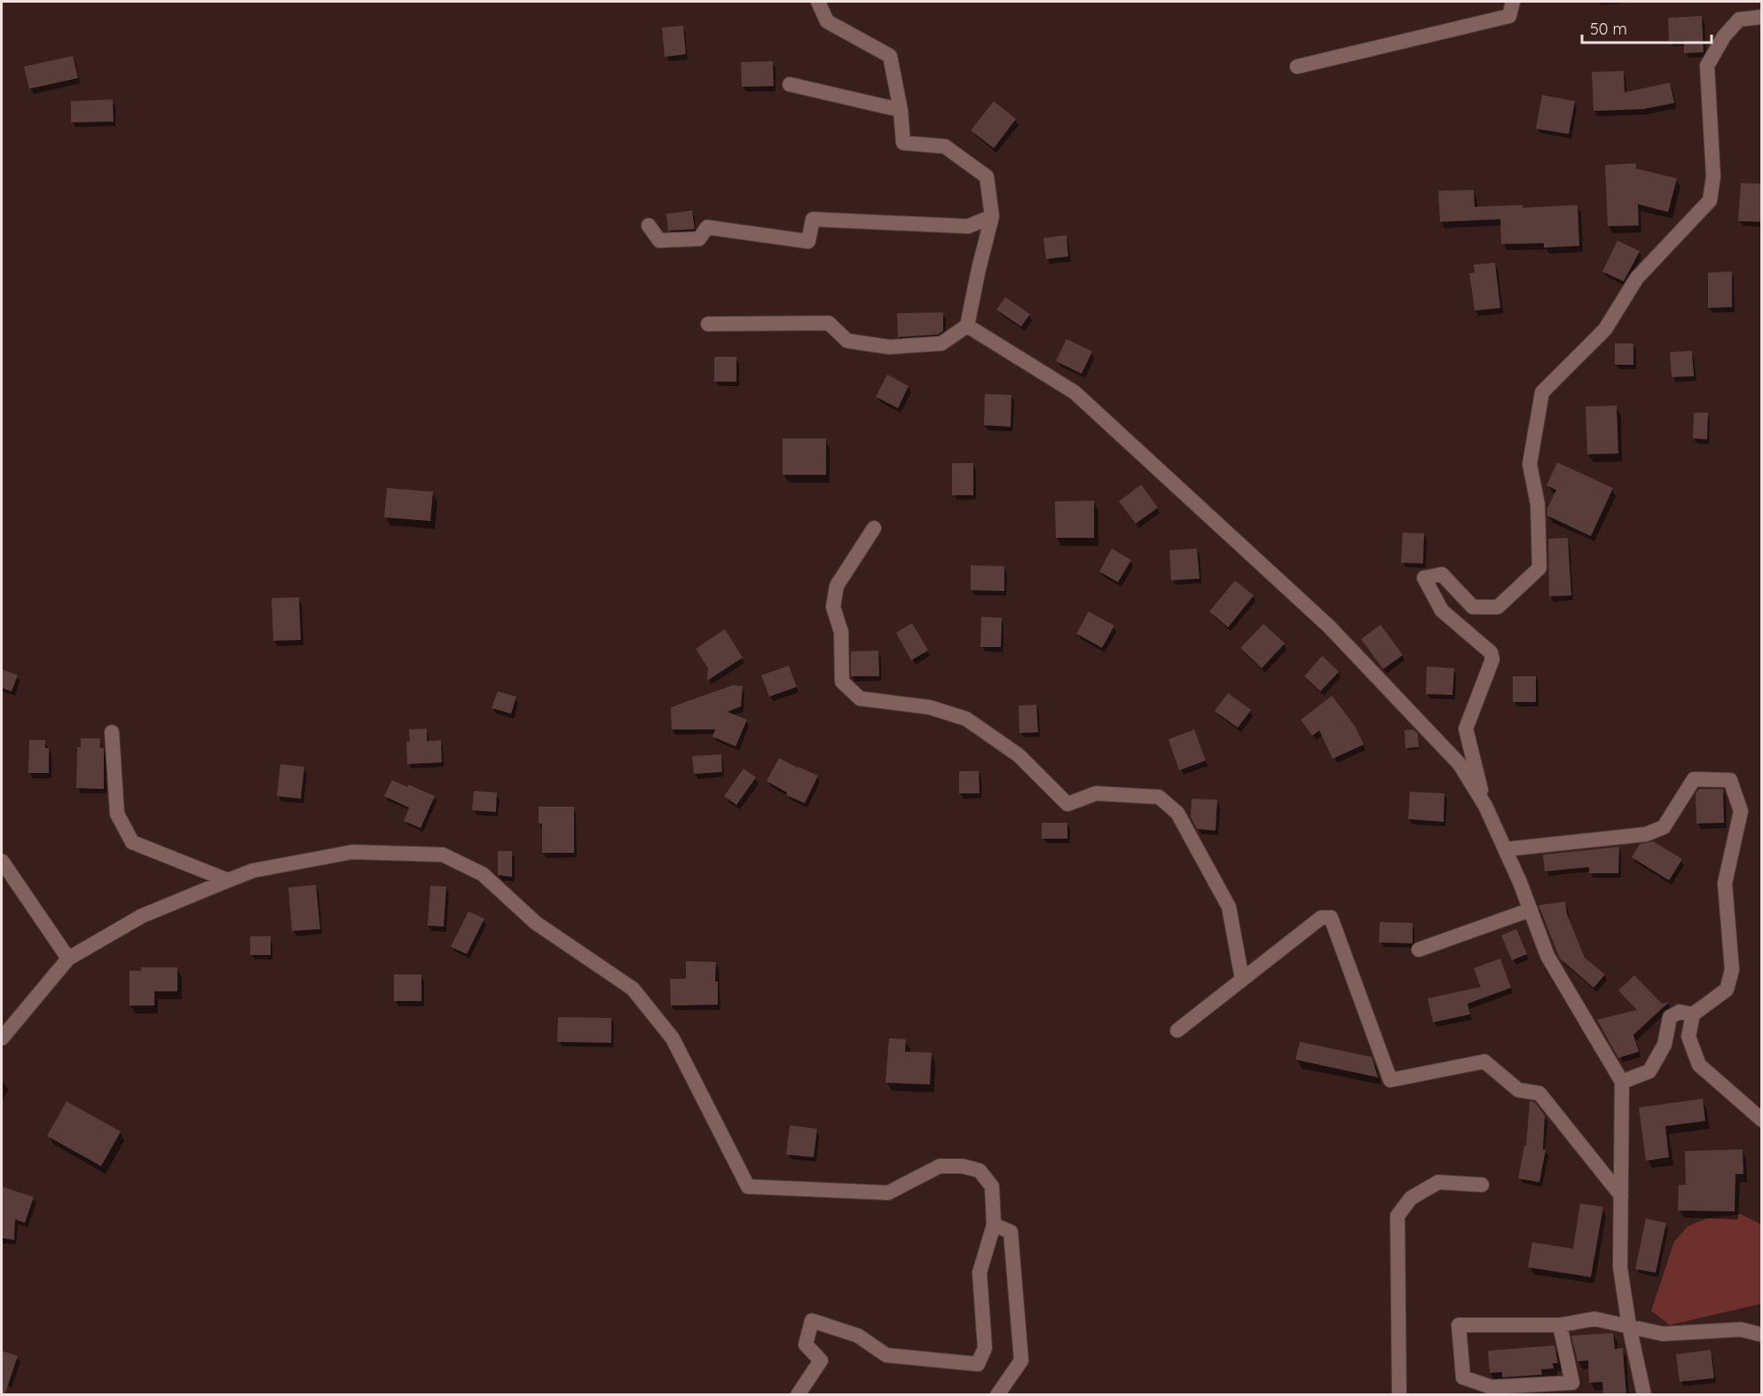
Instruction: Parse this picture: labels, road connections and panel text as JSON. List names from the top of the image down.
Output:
{
  "scale_bar": "50 m"
}
